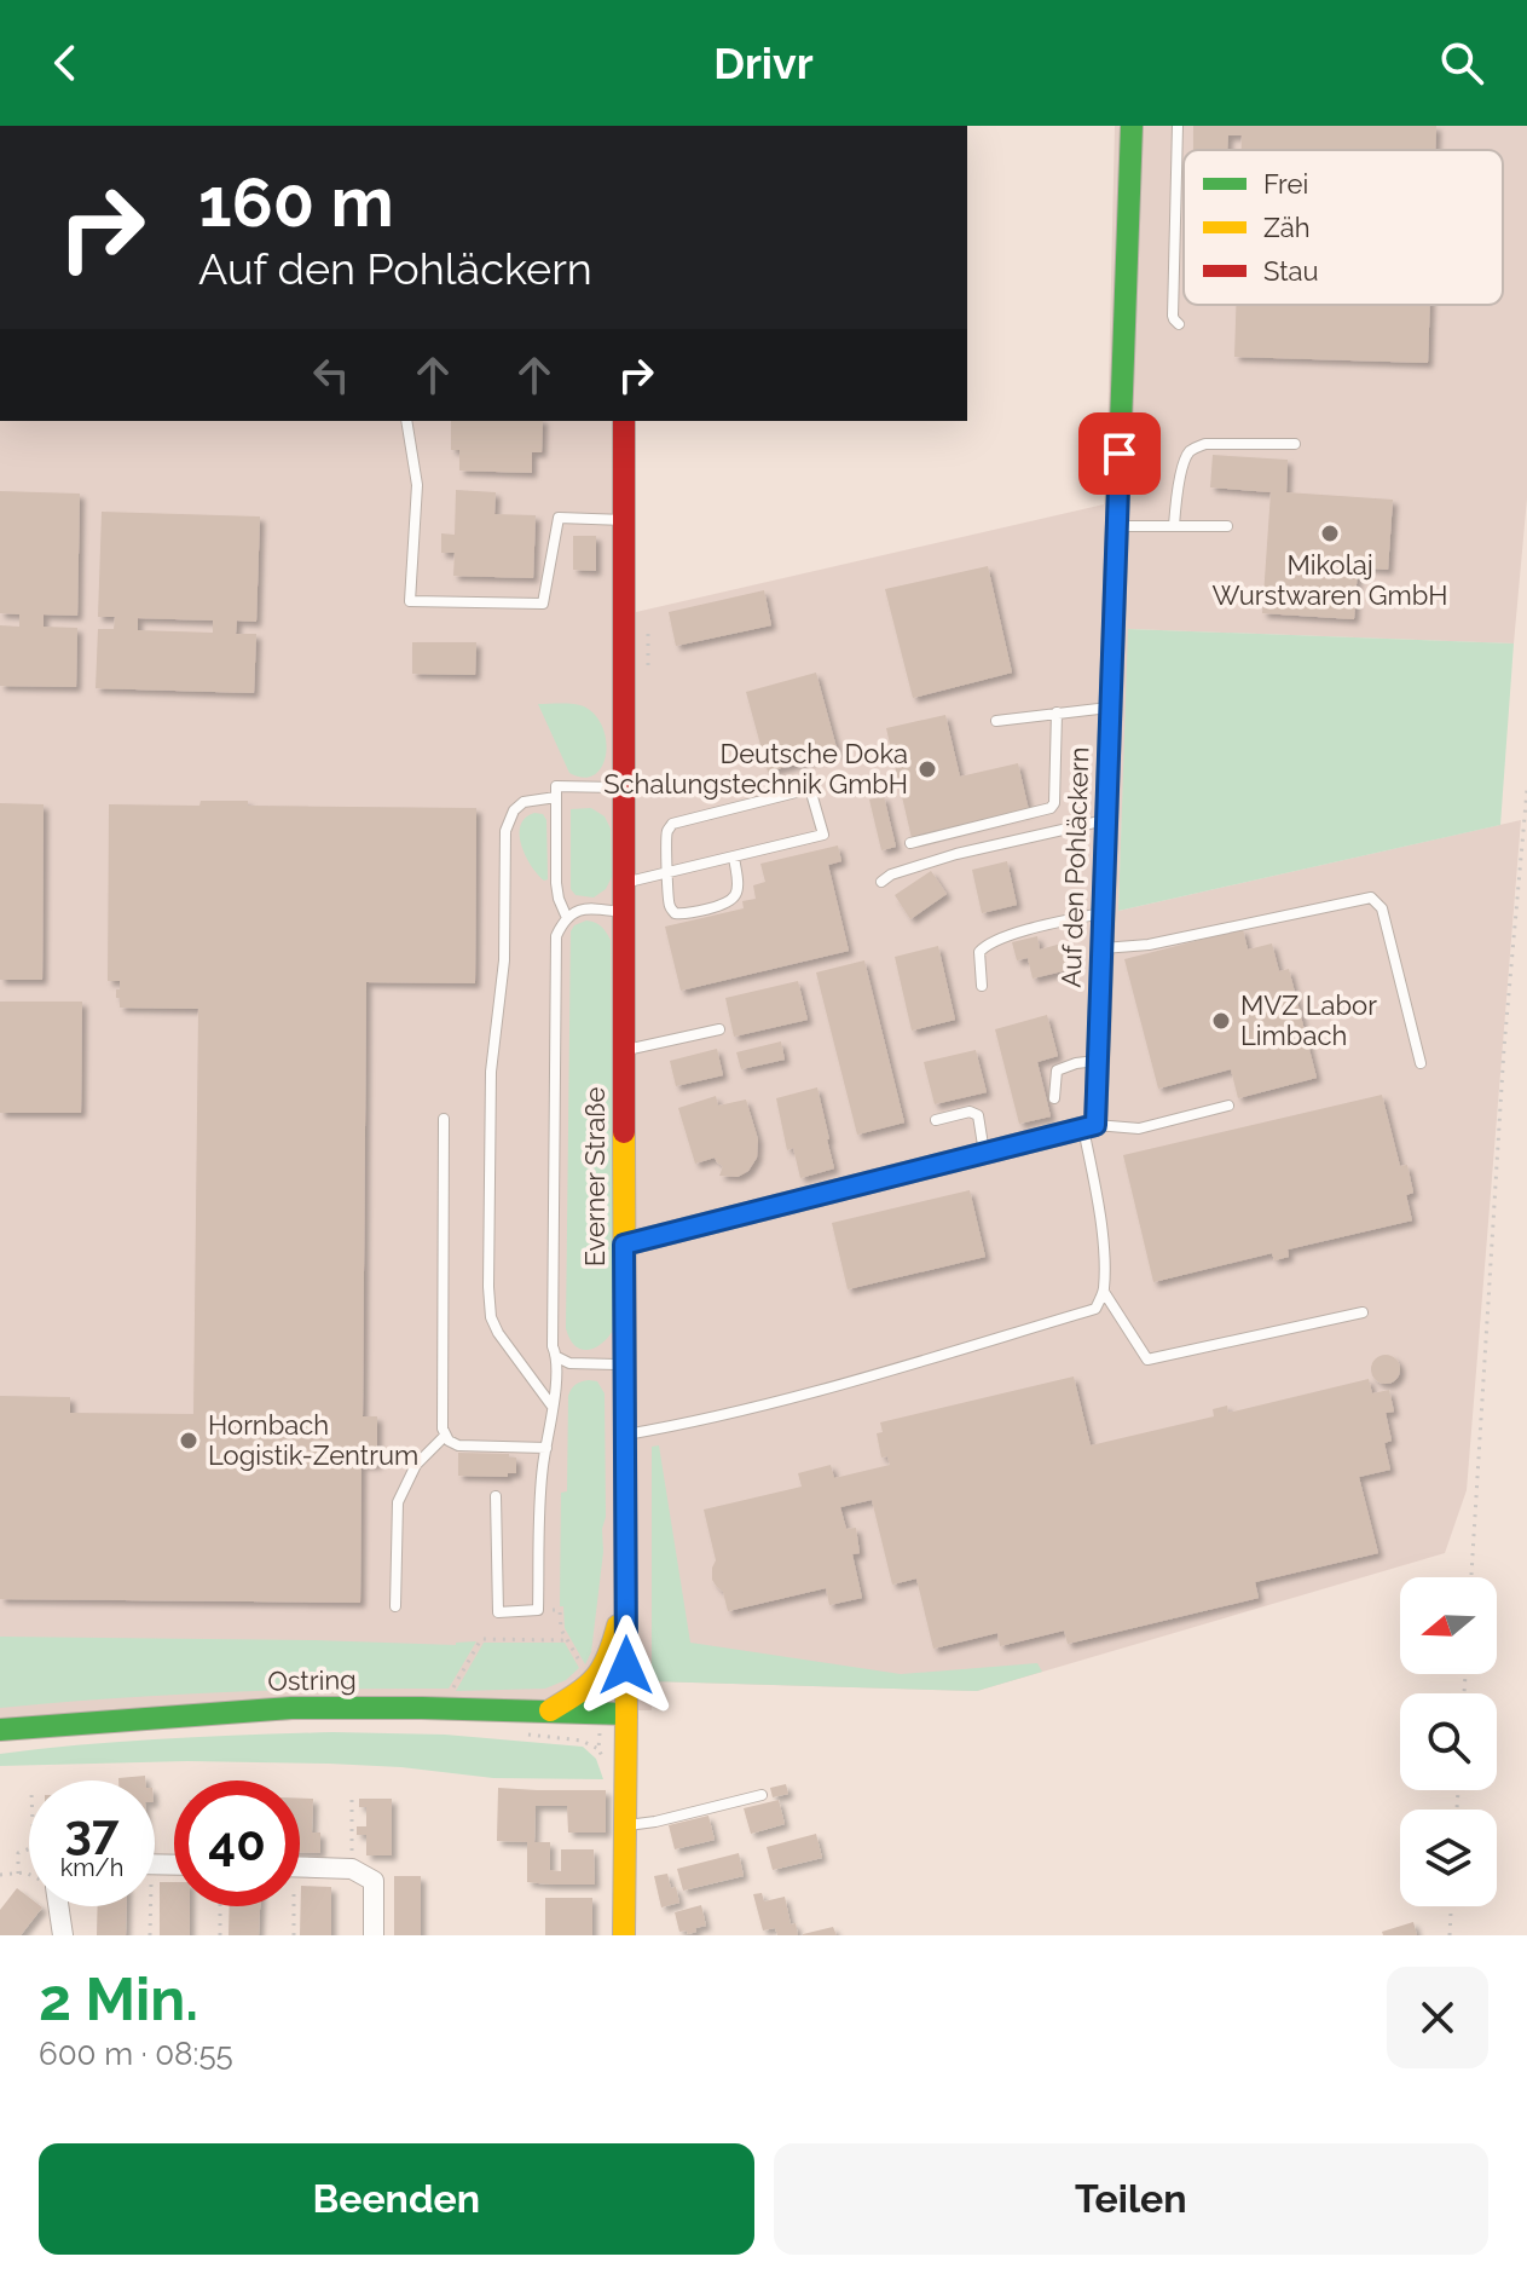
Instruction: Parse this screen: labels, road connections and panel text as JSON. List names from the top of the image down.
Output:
{
  "streets": {
    "street": ["Auf den Pohläckern", "Everner Straße", "Ostring"]
  },
  "crossings": [
    ["Everner Straße", "Ostring"]
  ],
  "places": [
    "Mikolaj Wurstwaren GmbH",
    "Deutsche Doka Schalungstechnik GmbH",
    "MVZ Labor Limbach",
    "Hornbach Logistik-Zentrum"
  ],
  "legend": ["Frei", "Zäh", "Stau"],
  "north": "left",
  "page": {
    "header": "Drivr",
    "turn": ["160 m", "Auf den Pohläckern"],
    "speed": "37 km/h",
    "limit": "40",
    "heading": ["2 Min.", "600 m · 08:55"],
    "buttons": ["Beenden", "Teilen"]
  }
}
